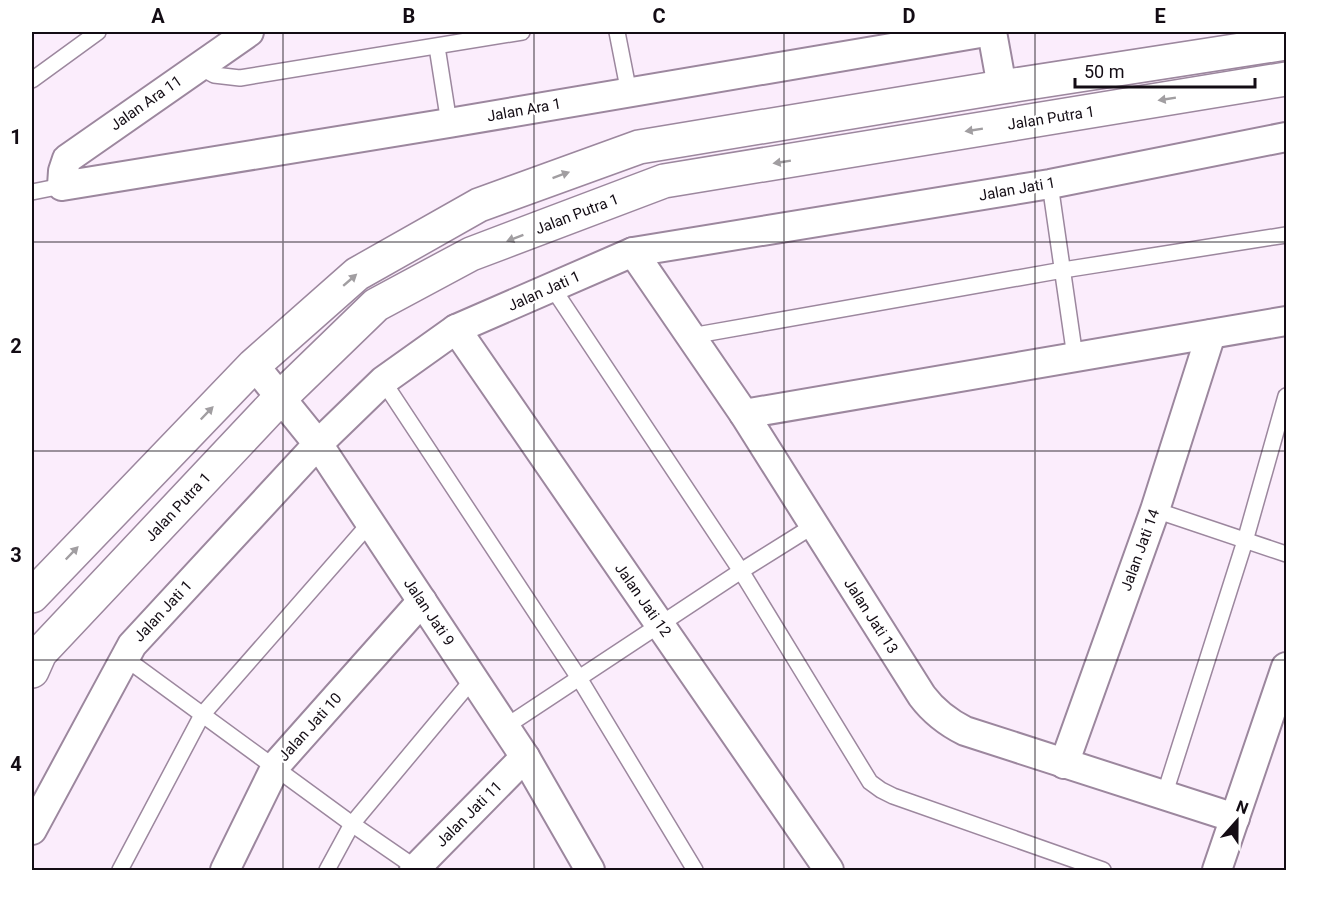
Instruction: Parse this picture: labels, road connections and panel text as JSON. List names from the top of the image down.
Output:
{
  "streets": {
    "main road": ["Jalan Putra 1"],
    "street": [
      "Jalan Ara 11",
      "Jalan Ara 1",
      "Jalan Jati 1",
      "Jalan Jati 14",
      "Jalan Jati 12",
      "Jalan Jati 9",
      "Jalan Jati 13",
      "Jalan Jati 10",
      "Jalan Jati 11"
    ]
  },
  "crossings": [
    ["Jalan Ara 11", "Jalan Ara 1"],
    ["Jalan Putra 1", "Jalan Jati 9"],
    ["Jalan Jati 1", "Jalan Jati 12"],
    ["Jalan Jati 1", "Jalan Jati 9"],
    ["Jalan Jati 1", "Jalan Jati 13"],
    ["Jalan Jati 14", "Jalan Jati 13"],
    ["Jalan Jati 9", "Jalan Jati 10"],
    ["Jalan Jati 9", "Jalan Jati 11"]
  ],
  "scale_bar": "50 m",
  "north": "top",
  "grid": {
    "columns": [
      "A",
      "B",
      "C",
      "D",
      "E"
    ],
    "rows": [
      "1",
      "2",
      "3",
      "4"
    ]
  }
}
